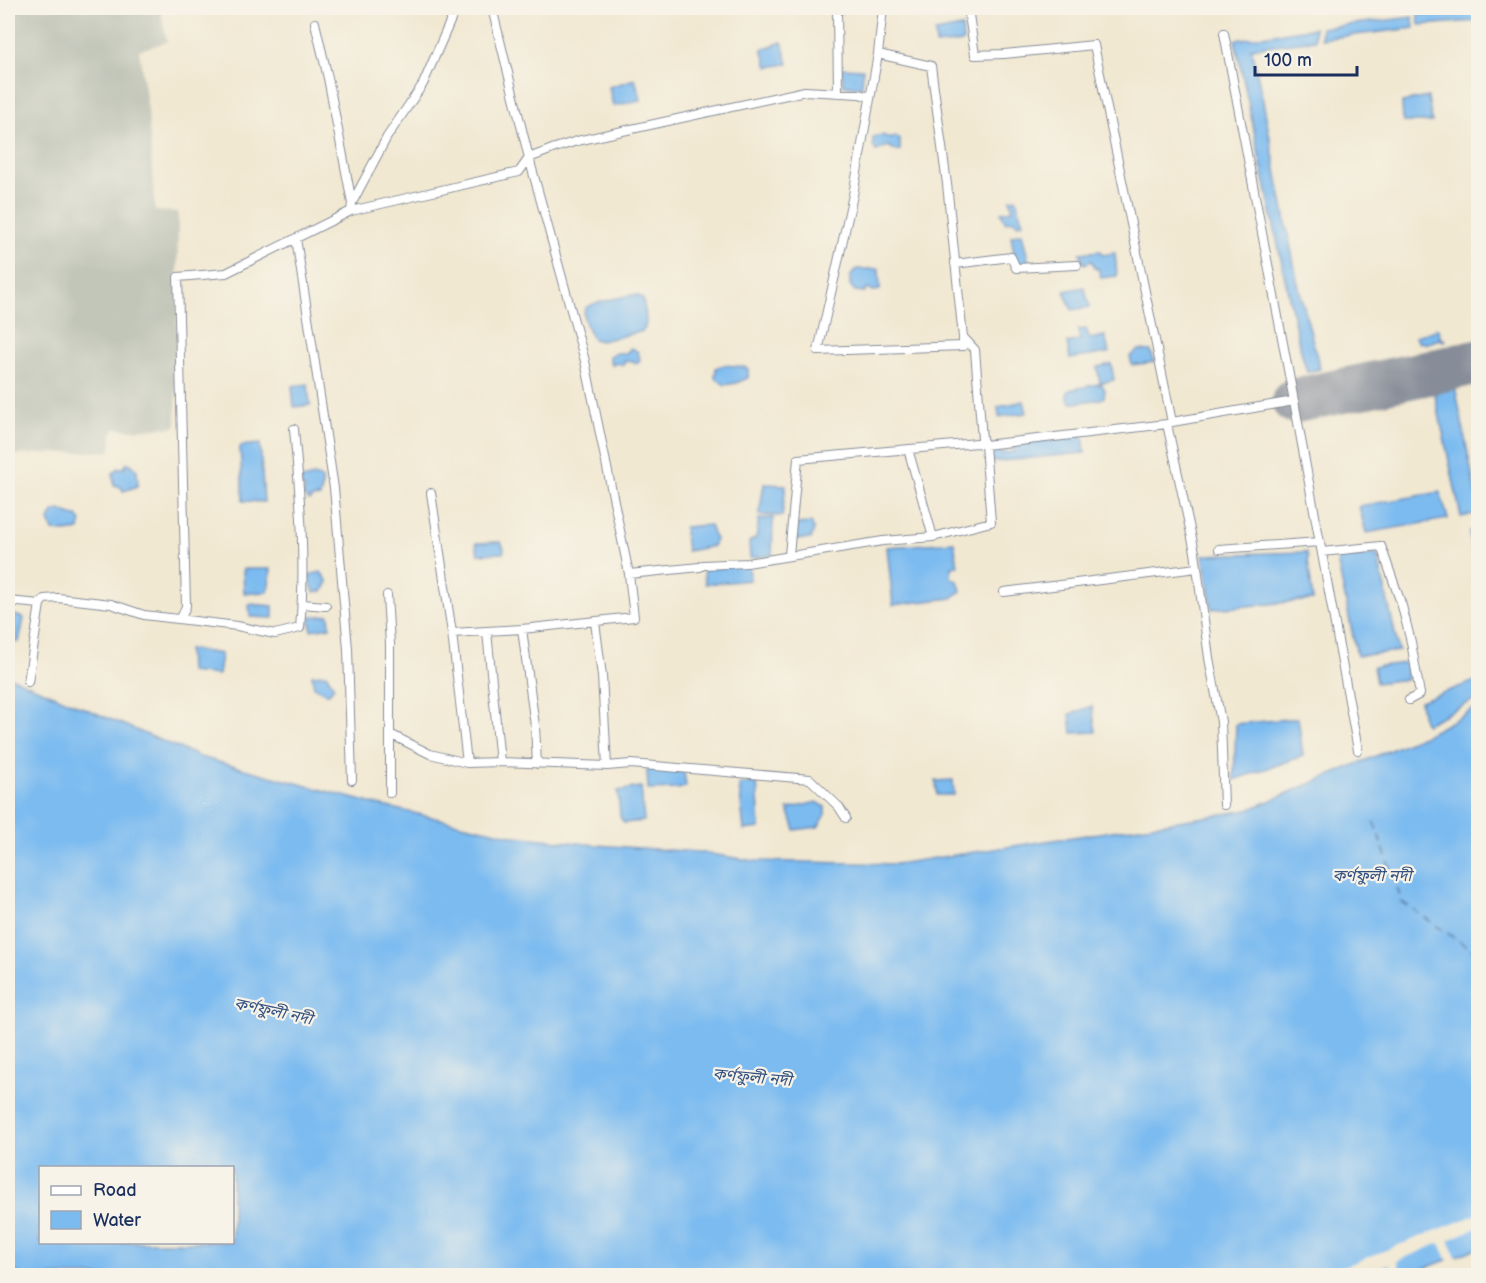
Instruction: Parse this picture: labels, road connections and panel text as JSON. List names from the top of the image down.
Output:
{
  "water": ["কর্ণফুলী নদী"],
  "legend": ["Road", "Water"],
  "scale_bar": "100 m"
}
